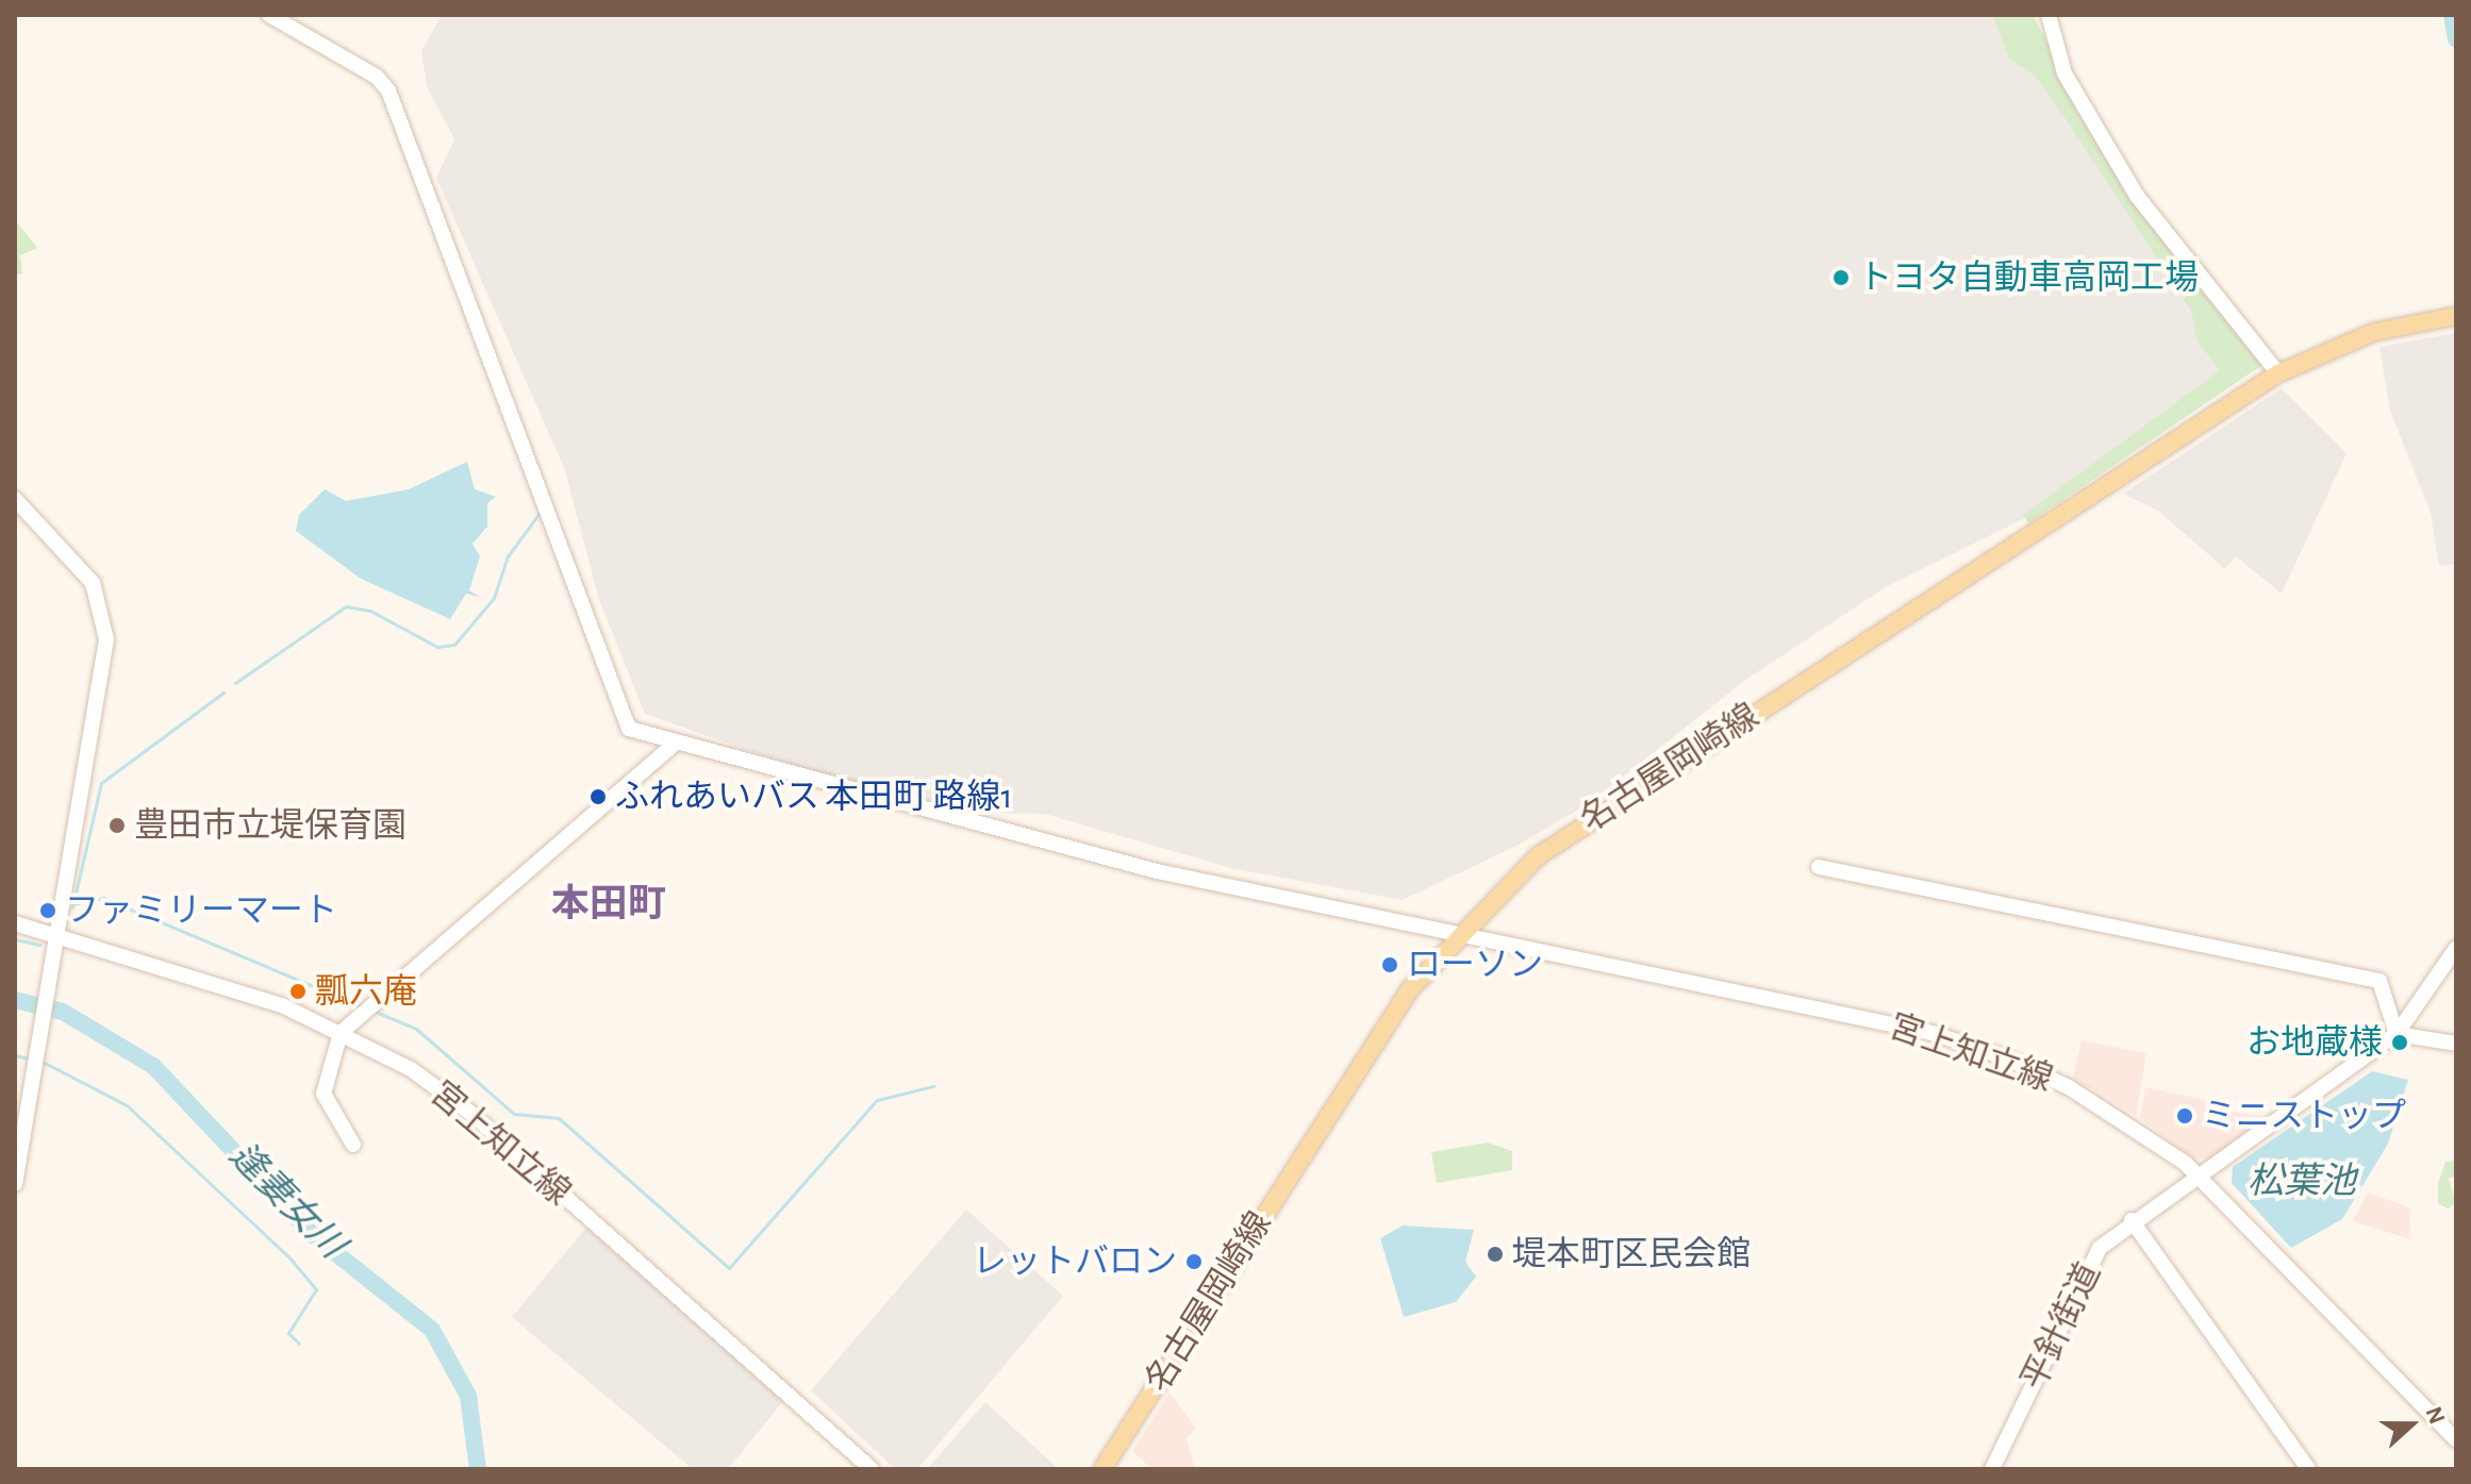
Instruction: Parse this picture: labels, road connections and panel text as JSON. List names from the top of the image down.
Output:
{
  "streets": {
    "main road": ["名古屋岡崎線"],
    "street": ["宮上知立線", "平針街道"]
  },
  "crossings": [
    ["名古屋岡崎線", "宮上知立線"],
    ["宮上知立線", "平針街道"]
  ],
  "districts": ["本田町"],
  "water": ["松葉池", "逢妻女川"],
  "places": [
    "トヨタ自動車高岡工場",
    "ふれあいバス 本田町 路線1",
    "豊田市立堤保育園",
    "ファミリーマート",
    "ローソン",
    "瓢六庵",
    "お地蔵様",
    "ミニストップ",
    "堤本町区民会館",
    "レットバロン"
  ],
  "north": "right"
}
